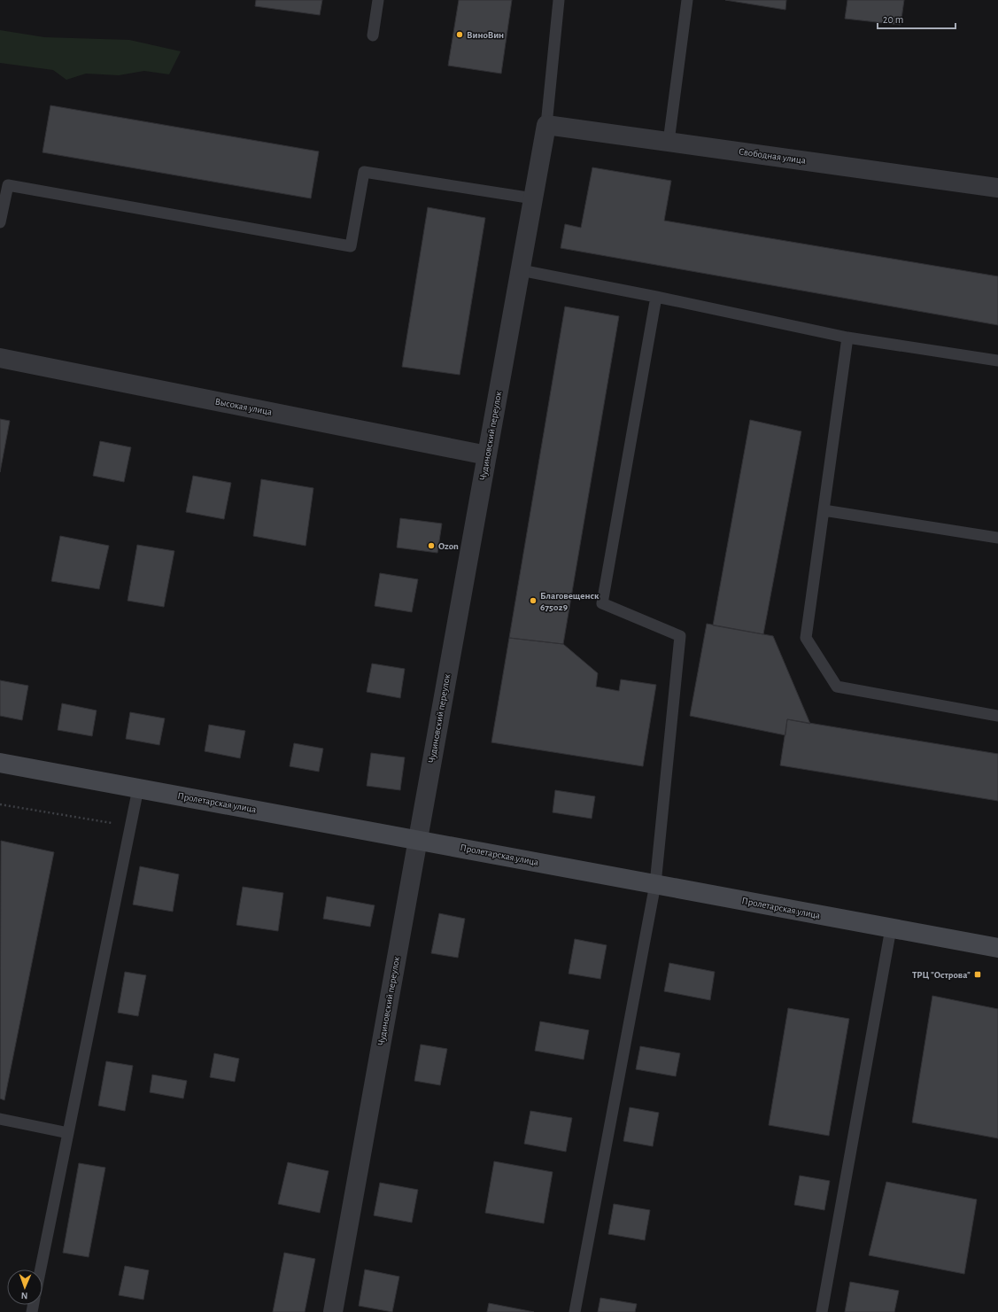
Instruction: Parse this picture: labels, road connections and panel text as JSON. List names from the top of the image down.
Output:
{
  "streets": {
    "street": [
      "Свободная улица",
      "Высокая улица",
      "Чудиновский переулок",
      "Пролетарская улица"
    ]
  },
  "crossings": [
    ["Свободная улица", "Чудиновский переулок"],
    ["Высокая улица", "Чудиновский переулок"],
    ["Чудиновский переулок", "Пролетарская улица"]
  ],
  "places": {
    "other": ["ВиноВин", "Ozon", "Благовещенск 675029"],
    "transit": ["ТРЦ \"Острова\""]
  },
  "scale_bar": "20 m",
  "north": "bottom"
}
